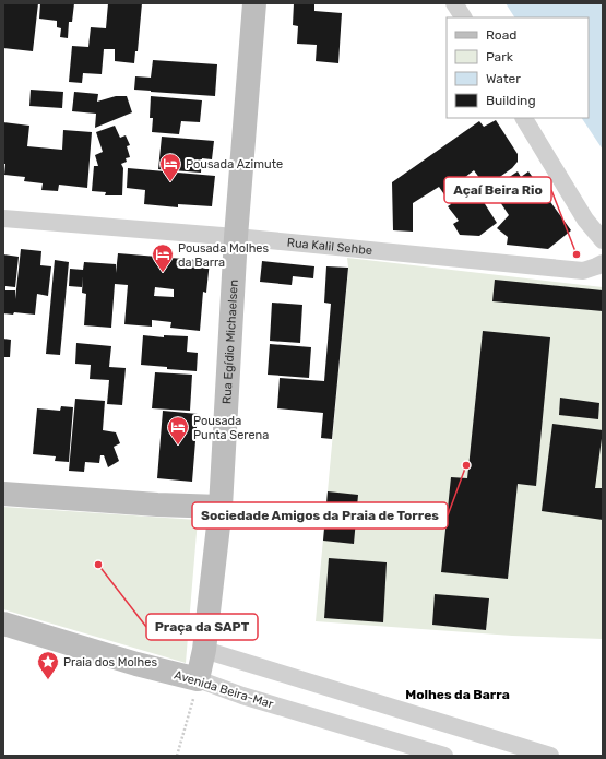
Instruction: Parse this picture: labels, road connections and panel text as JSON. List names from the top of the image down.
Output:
{
  "streets": {
    "street": ["Rua Kalil Sehbe", "Rua Egídio Michaelsen", "Avenida Beira-Mar"]
  },
  "crossings": [
    ["Rua Kalil Sehbe", "Rua Egídio Michaelsen"],
    ["Rua Egídio Michaelsen", "Avenida Beira-Mar"]
  ],
  "districts": ["Molhes da Barra"],
  "places": {
    "hotel": ["Pousada Azimute", "Pousada Molhes da Barra", "Pousada Punta Serena"],
    "other": ["Açaí Beira Rio", "Sociedade Amigos da Praia de Torres", "Praça da SAPT"],
    "place": ["Praia dos Molhes"]
  },
  "legend": [
    "Road",
    "Park",
    "Water",
    "Building"
  ]
}
